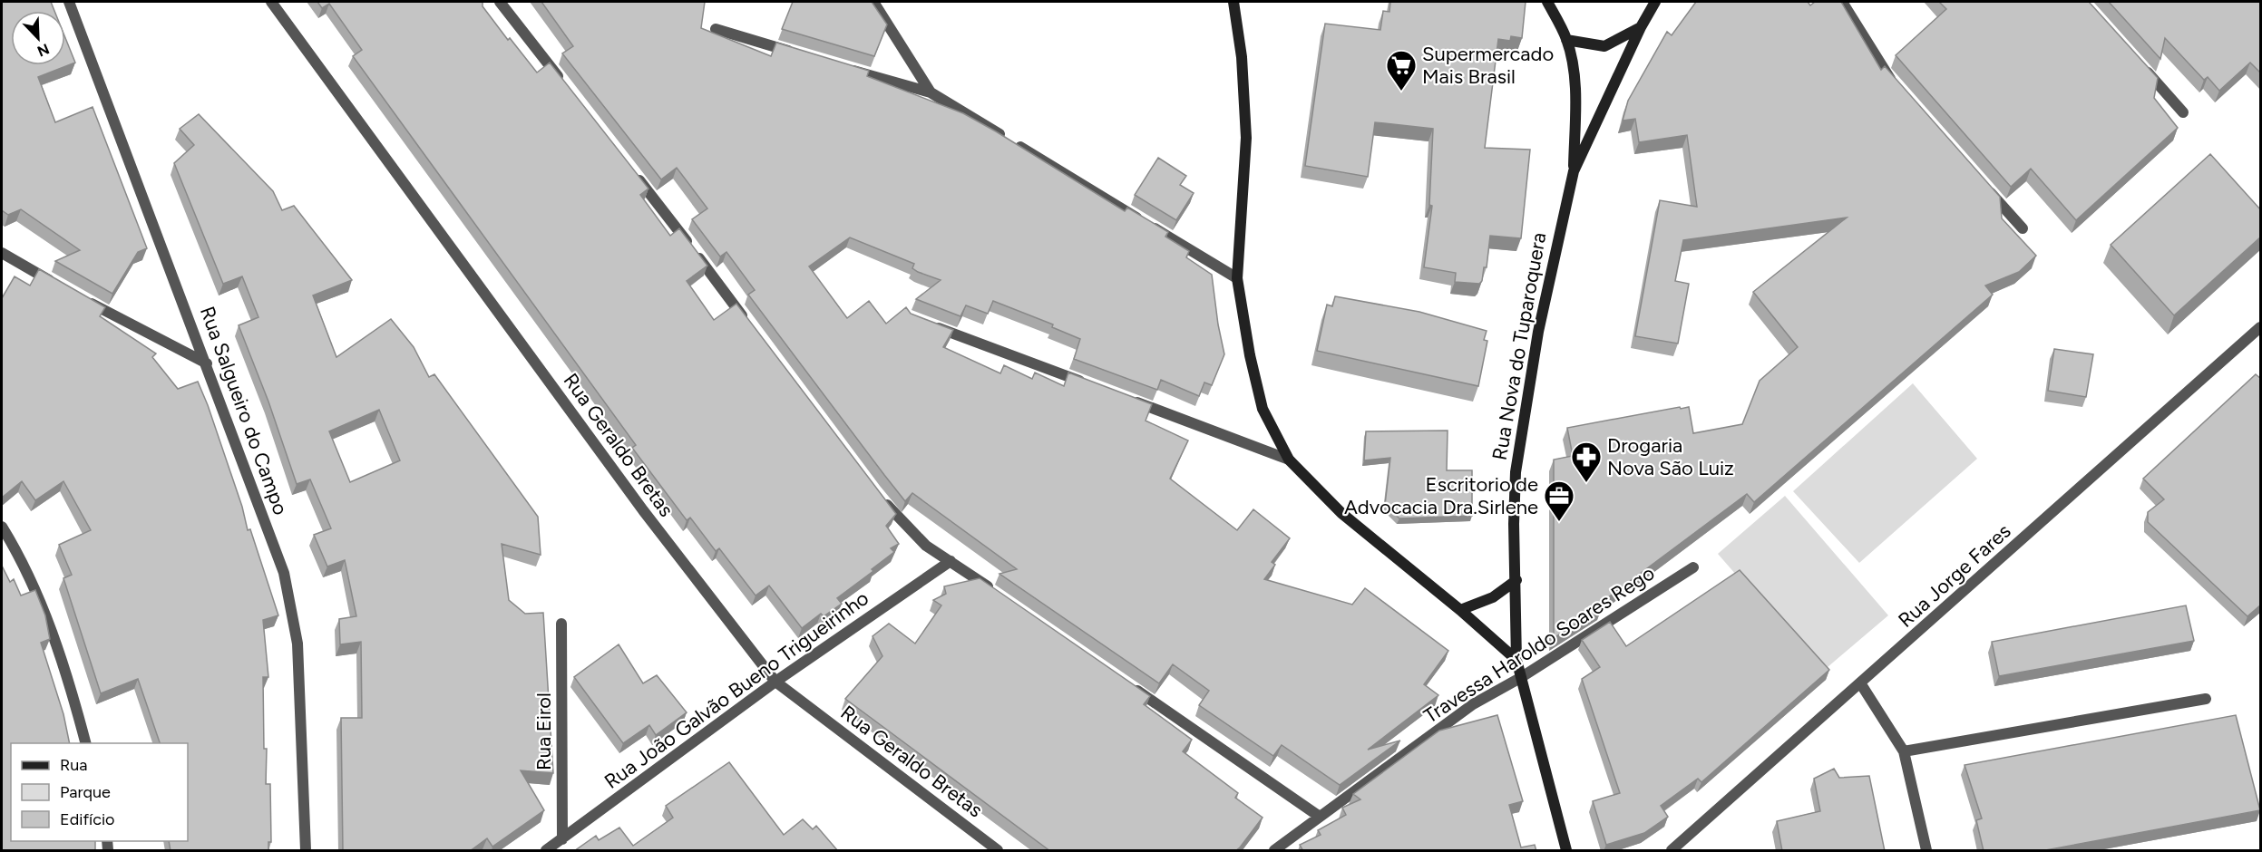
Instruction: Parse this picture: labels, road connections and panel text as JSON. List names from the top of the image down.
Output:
{
  "streets": {
    "main road": ["Rua Nova do Tuparoquera"],
    "street": [
      "Rua Salgueiro do Campo",
      "Rua Geraldo Bretas",
      "Rua Jorge Fares",
      "Travessa Haroldo Soares Rego",
      "Rua João Galvão Bueno Trigueirinho",
      "Rua Eirol"
    ]
  },
  "crossings": [
    ["Rua Nova do Tuparoquera", "Travessa Haroldo Soares Rego"],
    ["Rua Geraldo Bretas", "Rua João Galvão Bueno Trigueirinho"],
    ["Rua João Galvão Bueno Trigueirinho", "Rua Eirol"]
  ],
  "places": {
    "supermarket": ["Supermercado Mais Brasil"],
    "pharmacy": ["Drogaria Nova São Luiz"],
    "office": ["Escritorio de Advocacia Dra.Sirlene"]
  },
  "legend": ["Rua", "Parque", "Edifício"],
  "north": "bottom right"
}
